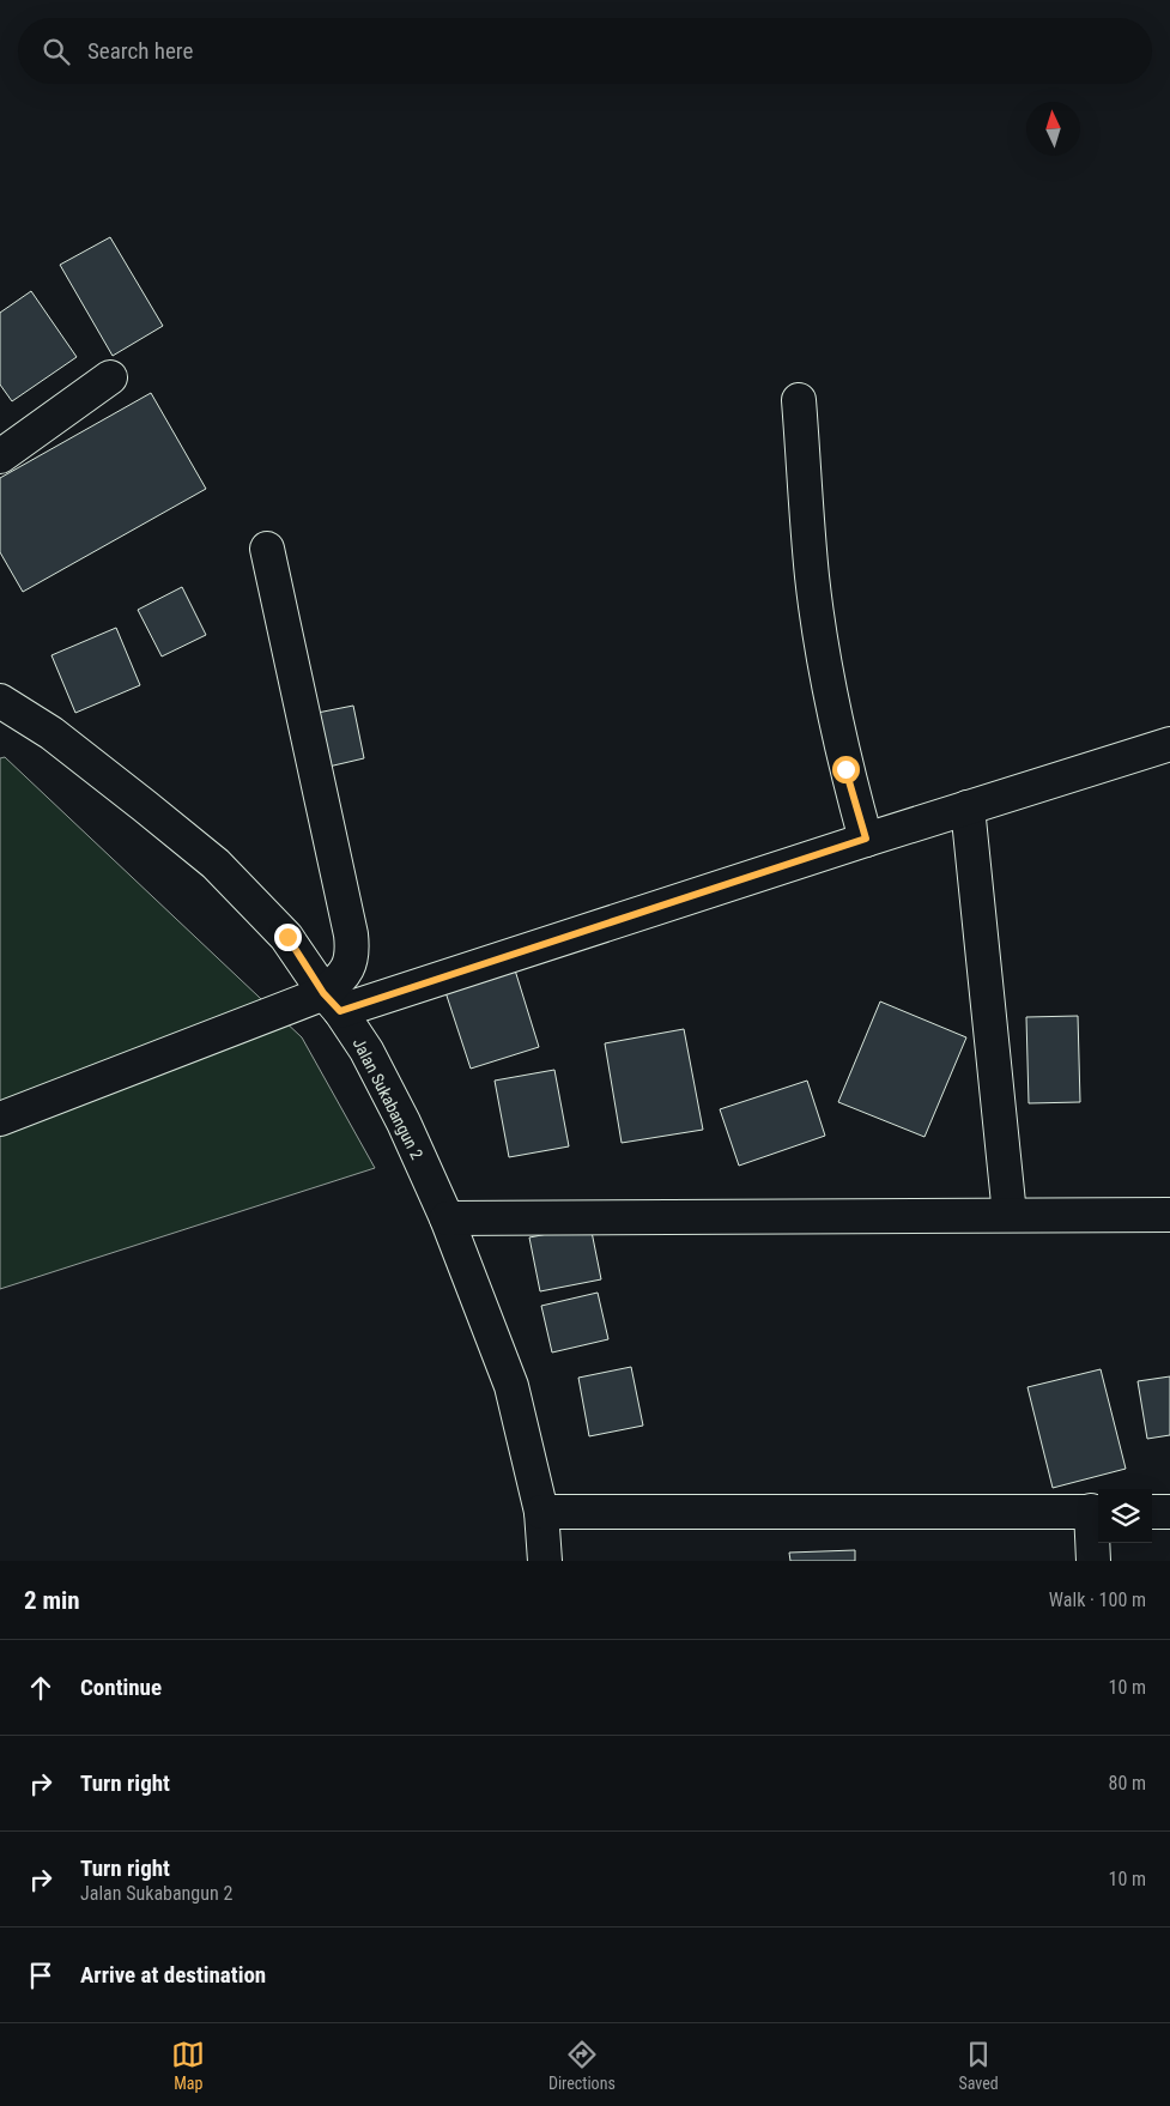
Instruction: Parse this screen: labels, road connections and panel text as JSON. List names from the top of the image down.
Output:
{
  "streets": {
    "street": ["Jalan Sukabangun 2"]
  },
  "north": "top",
  "page": {
    "search": "Search here",
    "heading": ["2 min", "Walk · 100 m"],
    "list": [
      ["Continue", "10 m"],
      ["Turn right", "80 m"],
      ["Turn right", "Jalan Sukabangun 2", "10 m"],
      "Arrive at destination"
    ],
    "nav": ["Map", "Directions", "Saved"]
  }
}
